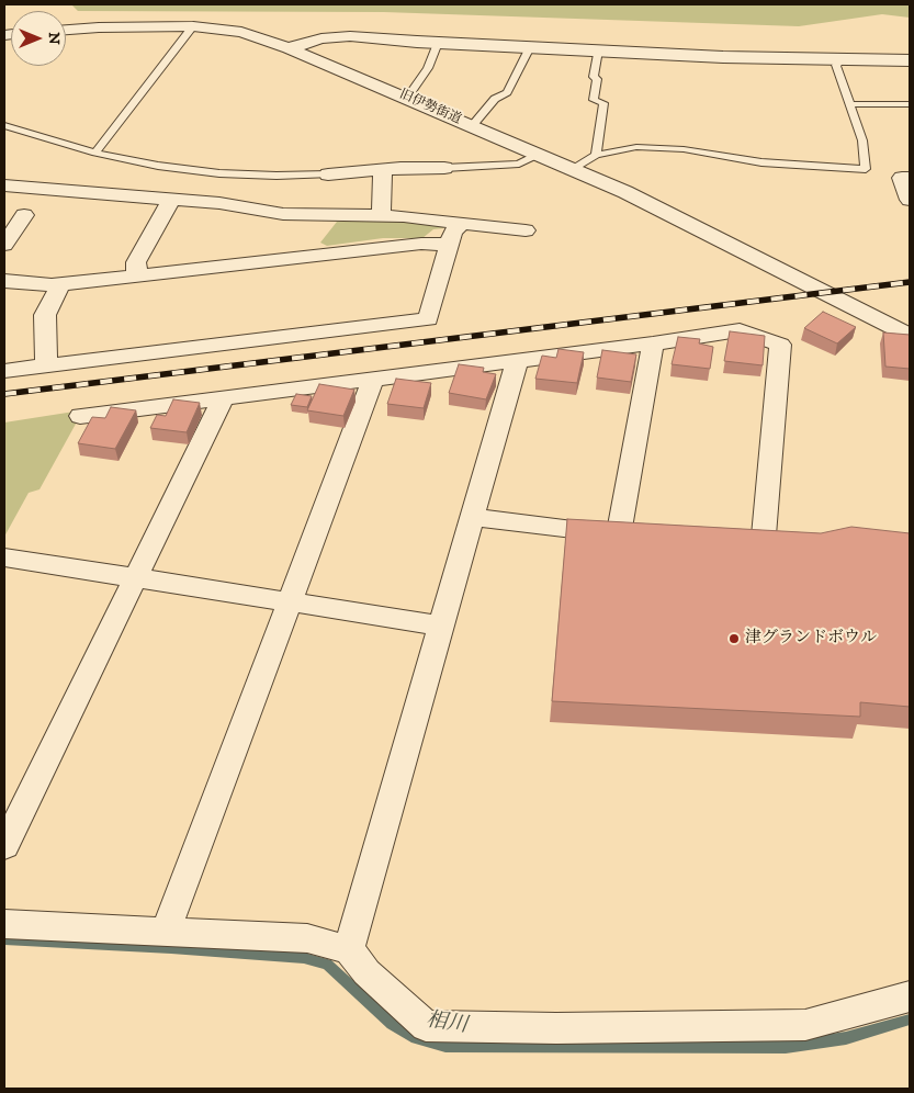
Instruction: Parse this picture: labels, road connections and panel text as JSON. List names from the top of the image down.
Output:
{
  "streets": {
    "street": ["旧伊勢街道"]
  },
  "water": ["相川"],
  "places": ["津グランドボウル"],
  "north": "right"
}
